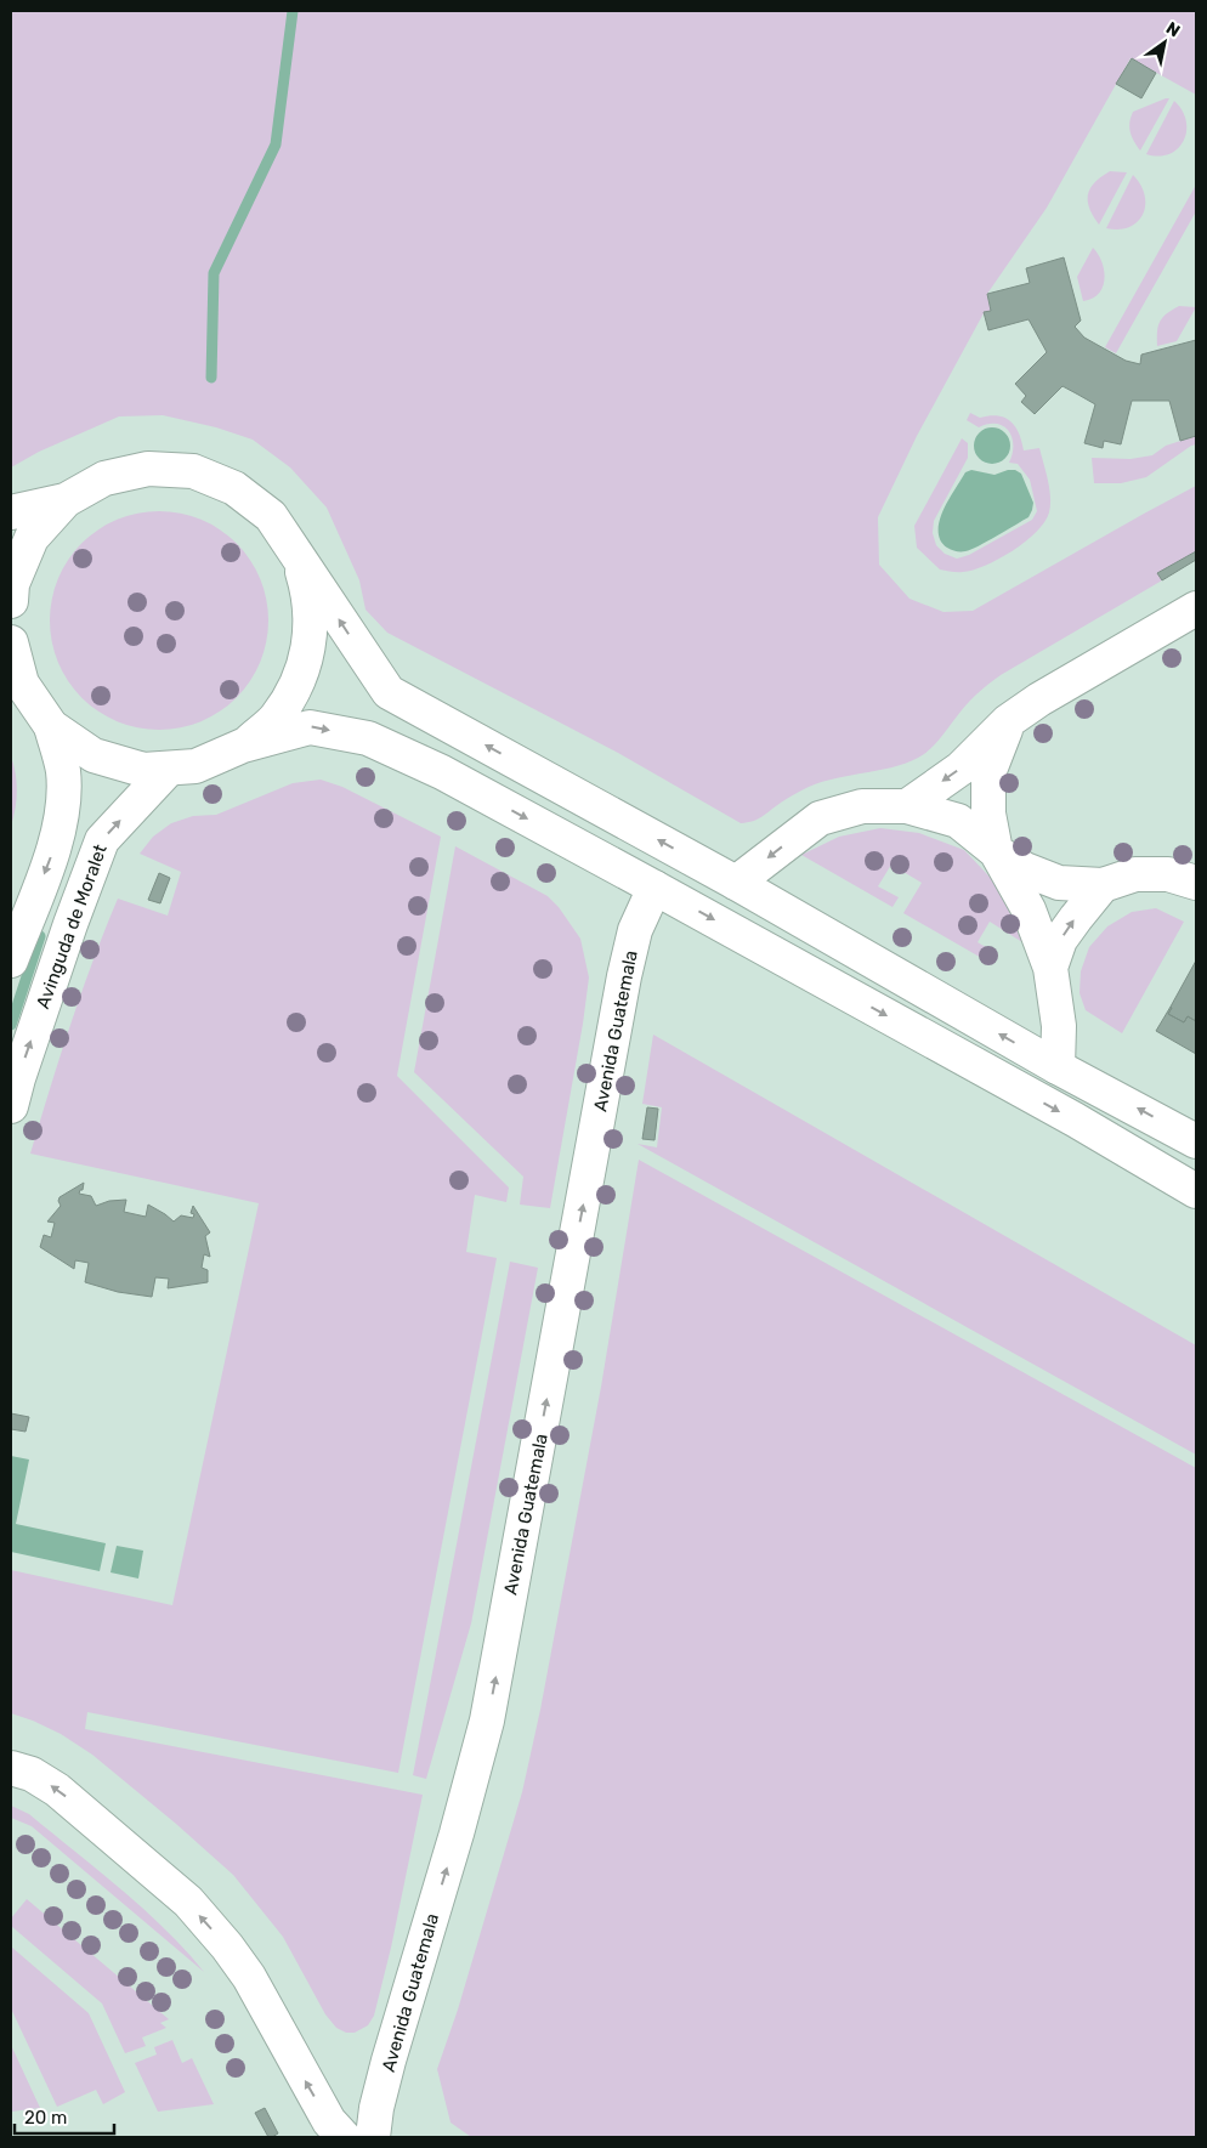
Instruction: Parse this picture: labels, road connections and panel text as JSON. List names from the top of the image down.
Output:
{
  "streets": {
    "street": ["Avinguda de Moralet", "Avenida Guatemala"]
  },
  "one_way": ["Avenida Guatemala"],
  "scale_bar": "20 m",
  "north": "top right"
}
